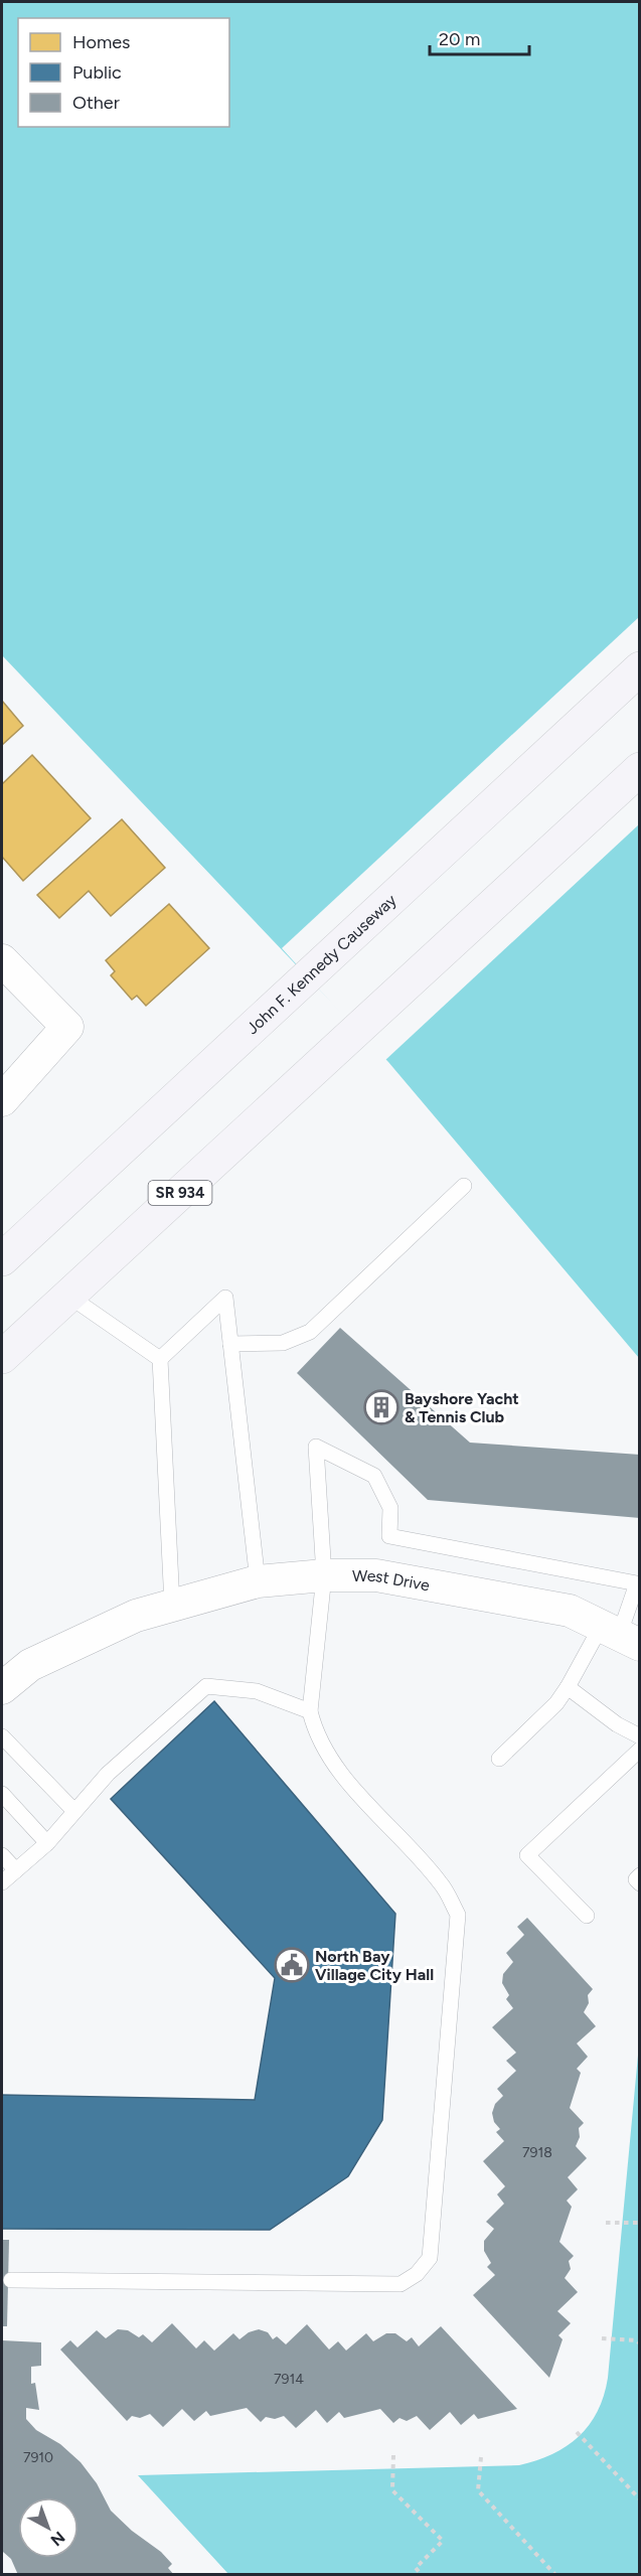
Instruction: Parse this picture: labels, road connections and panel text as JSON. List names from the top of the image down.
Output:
{
  "streets": {
    "main road": ["John F. Kennedy Causeway", "SR 934"],
    "street": ["West Drive"]
  },
  "places": {
    "building": ["Bayshore Yacht & Tennis Club"],
    "public building": ["North Bay Village City Hall"]
  },
  "house_numbers": ["7918", "7914", "7910"],
  "legend": ["Homes", "Public", "Other"],
  "scale_bar": "20 m",
  "north": "bottom right"
}
